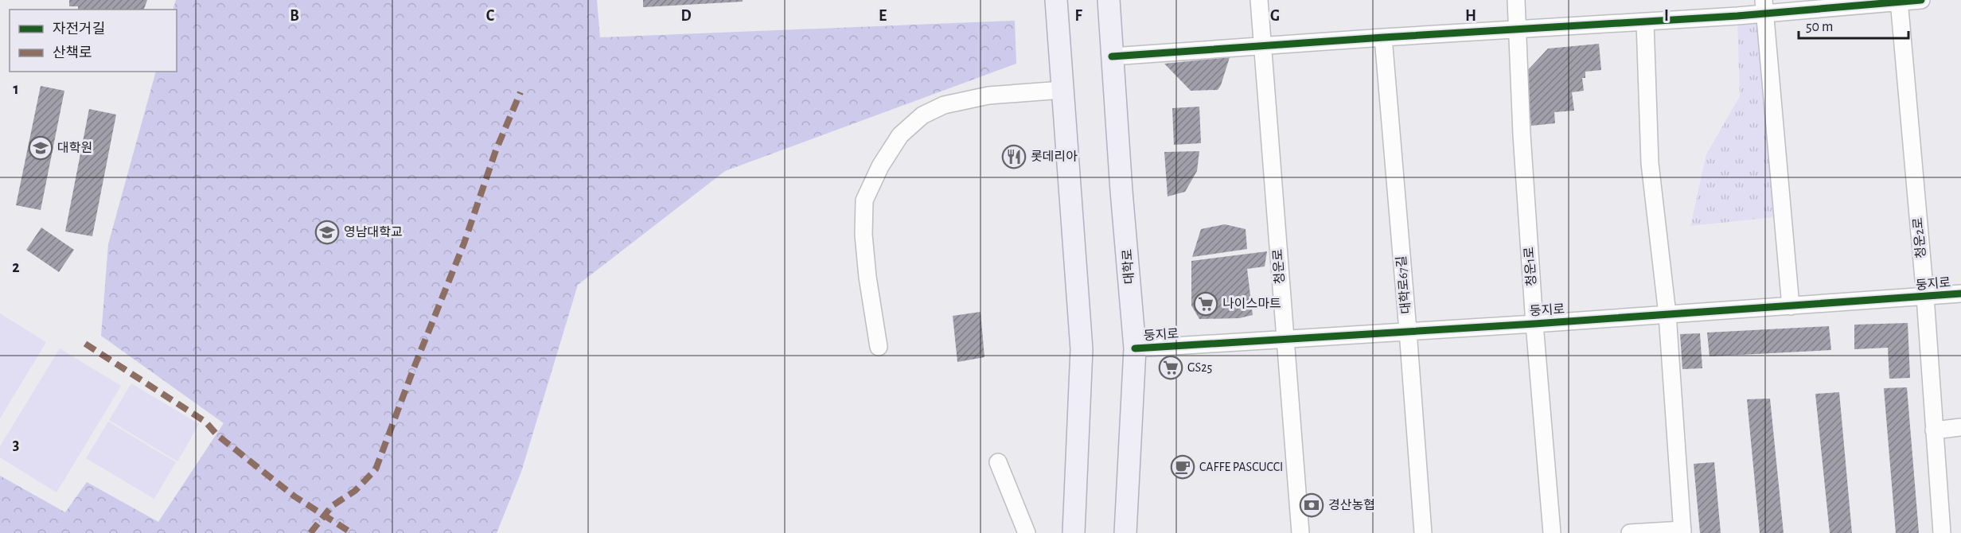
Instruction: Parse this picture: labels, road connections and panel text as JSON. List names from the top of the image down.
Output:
{
  "streets": {
    "main road": ["대학로"],
    "street": [
      "청운2로",
      "청운로",
      "청운1로",
      "둥지로",
      "대학로67길"
    ]
  },
  "crossings": [
    ["청운2로", "둥지로"],
    ["대학로", "둥지로"],
    ["청운로", "둥지로"],
    ["청운1로", "둥지로"],
    ["둥지로", "대학로67길"]
  ],
  "places": {
    "school or university": ["대학원", "영남대학교"],
    "restaurant": ["롯데리아"],
    "supermarket": ["나이스마트", "GS25"],
    "cafe": ["CAFFE PASCUCCI"],
    "bank": ["경산농협"]
  },
  "legend": ["자전거길", "산책로"],
  "scale_bar": "50 m",
  "grid": {
    "columns": [
      "B",
      "C",
      "D",
      "E",
      "F",
      "G",
      "H",
      "I"
    ],
    "rows": ["1", "2", "3"]
  }
}
